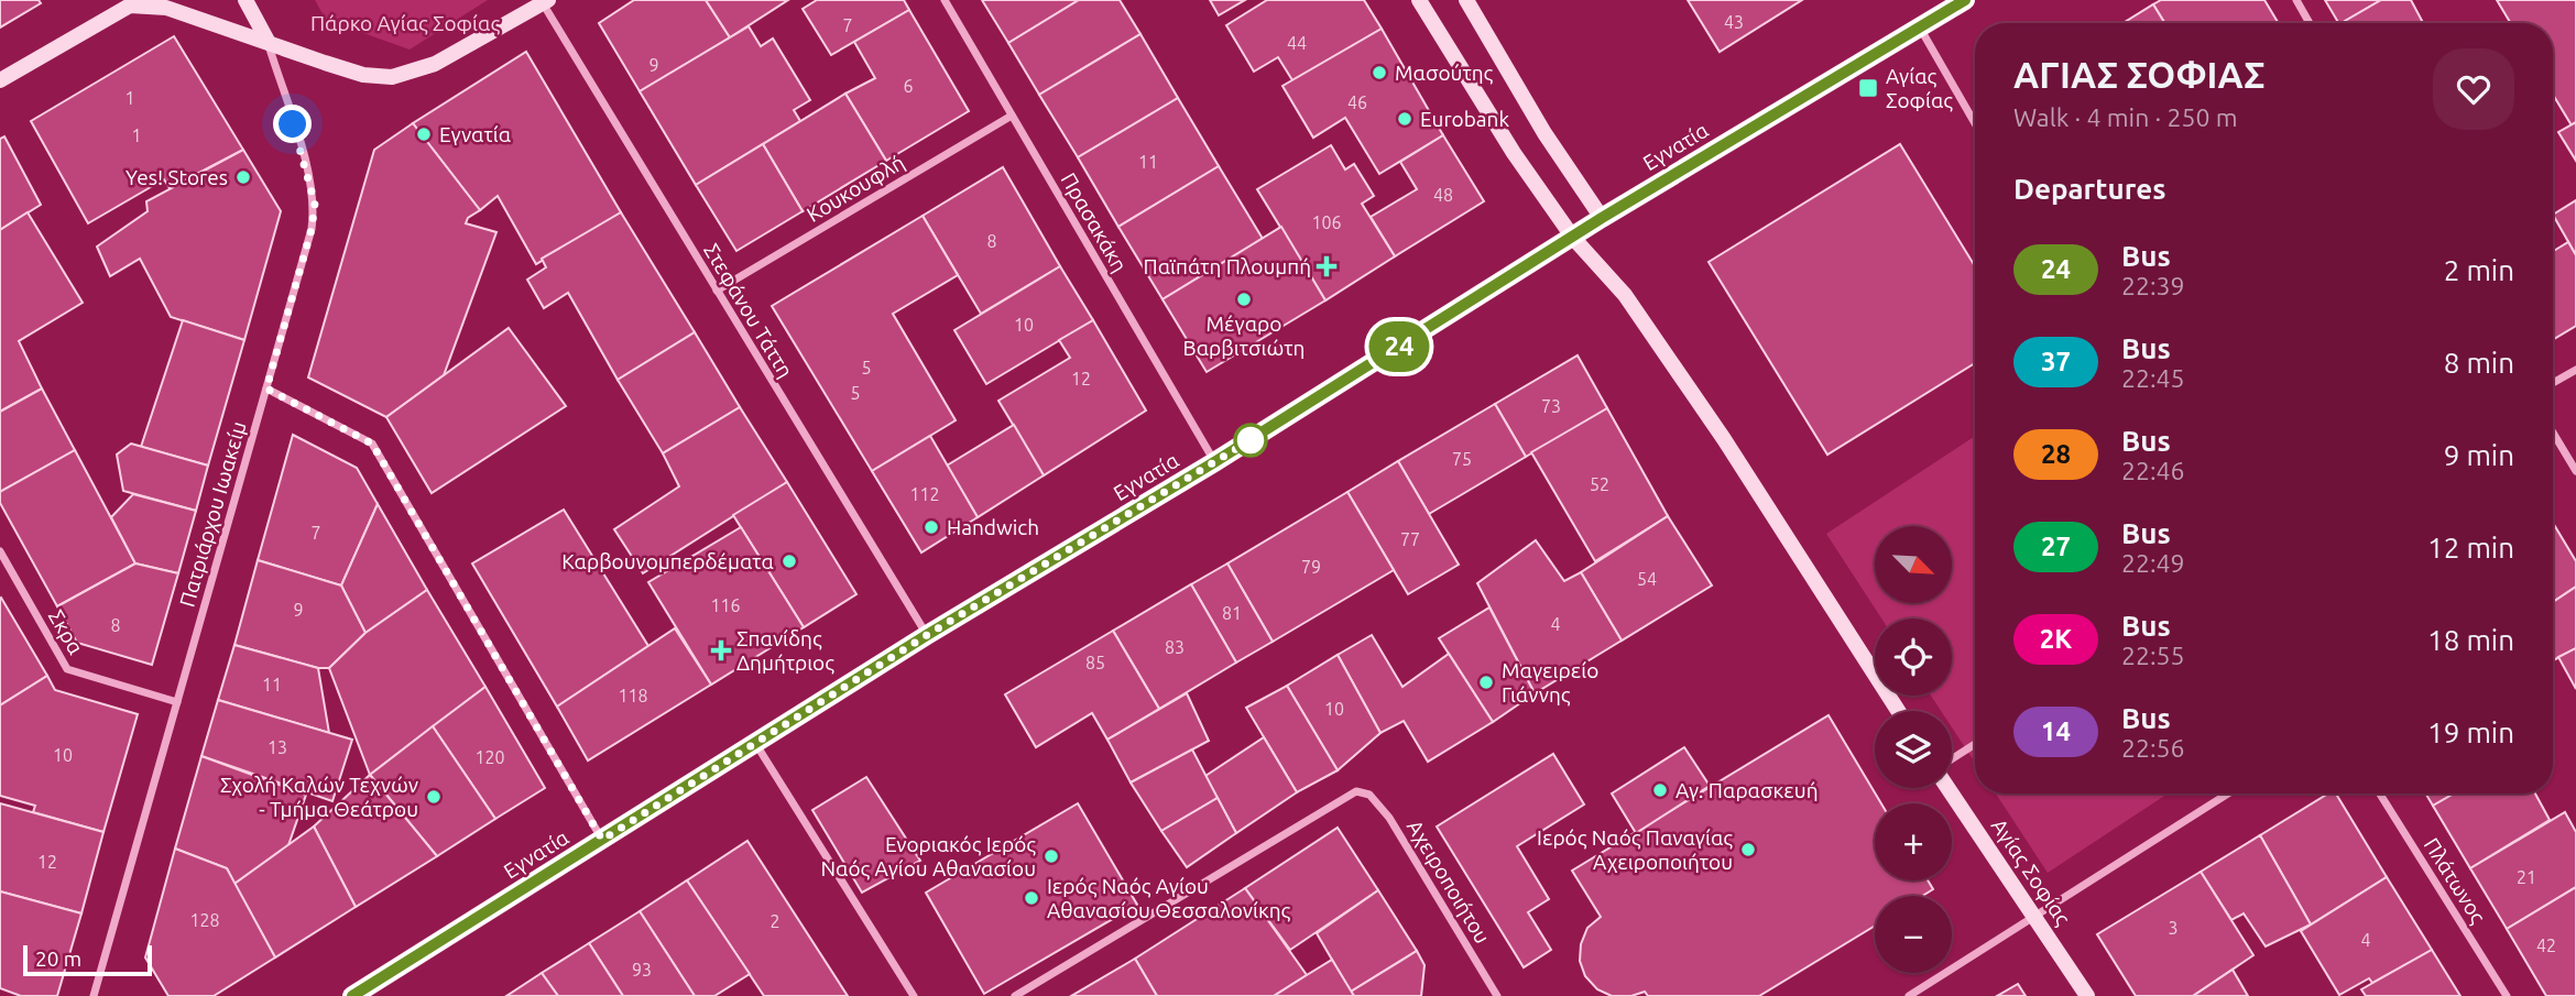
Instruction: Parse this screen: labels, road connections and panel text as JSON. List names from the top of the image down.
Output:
{
  "streets": {
    "main road": ["Εγνατία", "Αγίας Σοφίας"],
    "street": [
      "Κουκουφλή",
      "Πρασακάκη",
      "Στεφάνου Τάττη",
      "Πατριάρχου Ιωακείμ",
      "Σκρα",
      "Πλάτωνος",
      "Αχειροποιήτου"
    ]
  },
  "crossings": [
    ["Εγνατία", "Πρασακάκη"],
    ["Εγνατία", "Στεφάνου Τάττη"],
    ["Κουκουφλή", "Πρασακάκη"],
    ["Κουκουφλή", "Στεφάνου Τάττη"],
    ["Πατριάρχου Ιωακείμ", "Σκρα"]
  ],
  "parks": ["Πάρκο Αγίας Σοφίας"],
  "places": {
    "other": [
      "Μασούτης",
      "Eurobank",
      "Εγνατία",
      "Yes! Stores",
      "Μέγαρο Βαρβιτσιώτη",
      "Handwich",
      "Καρβουνομπερδέματα",
      "Μαγειρείο Γιάννης",
      "Αγ. Παρασκευή",
      "Σχολή Καλών Τεχνών - Τμήμα Θεάτρου",
      "Ιερός Ναός Παναγίας Αχειροποιήτου",
      "Ενοριακός Ιερός Ναός Αγίου Αθανασίου",
      "Ιερός Ναός Αγίου Αθανασίου Θεσσαλονίκης"
    ],
    "transit": ["Αγίας Σοφίας"],
    "health": ["Παϊπάτη Πλουμπή", "Σπανίδης Δημήτριος"]
  },
  "lines": ["bus line 24"],
  "house_numbers": [
    "43",
    "7",
    "44",
    "9",
    "6",
    "1",
    "46",
    "1",
    "11",
    "48",
    "106",
    "8",
    "10",
    "5",
    "12",
    "5",
    "73",
    "75",
    "52",
    "112",
    "7",
    "77",
    "79",
    "54",
    "116",
    "9",
    "81",
    "4",
    "8",
    "83",
    "85",
    "11",
    "118",
    "10",
    "13",
    "10",
    "120",
    "12",
    "21",
    "128",
    "2",
    "3",
    "4",
    "42",
    "93"
  ],
  "scale_bar": "20 m",
  "north": "bottom right",
  "page": {
    "on_map": "24",
    "heading": [
      ["ΑΓΙΑΣ ΣΟΦΙΑΣ", "Walk · 4 min · 250 m"],
      "Departures"
    ],
    "list": [
      {
        "mark": "24",
        "name": "Bus",
        "note": "22:39",
        "value": "2 min"
      },
      {
        "mark": "37",
        "name": "Bus",
        "note": "22:45",
        "value": "8 min"
      },
      {
        "mark": "28",
        "name": "Bus",
        "note": "22:46",
        "value": "9 min"
      },
      {
        "mark": "27",
        "name": "Bus",
        "note": "22:49",
        "value": "12 min"
      },
      {
        "mark": "2Κ",
        "name": "Bus",
        "note": "22:55",
        "value": "18 min"
      },
      {
        "mark": "14",
        "name": "Bus",
        "note": "22:56",
        "value": "19 min"
      }
    ],
    "map_buttons": ["+", "−"],
    "scale": "20 m"
  }
}
